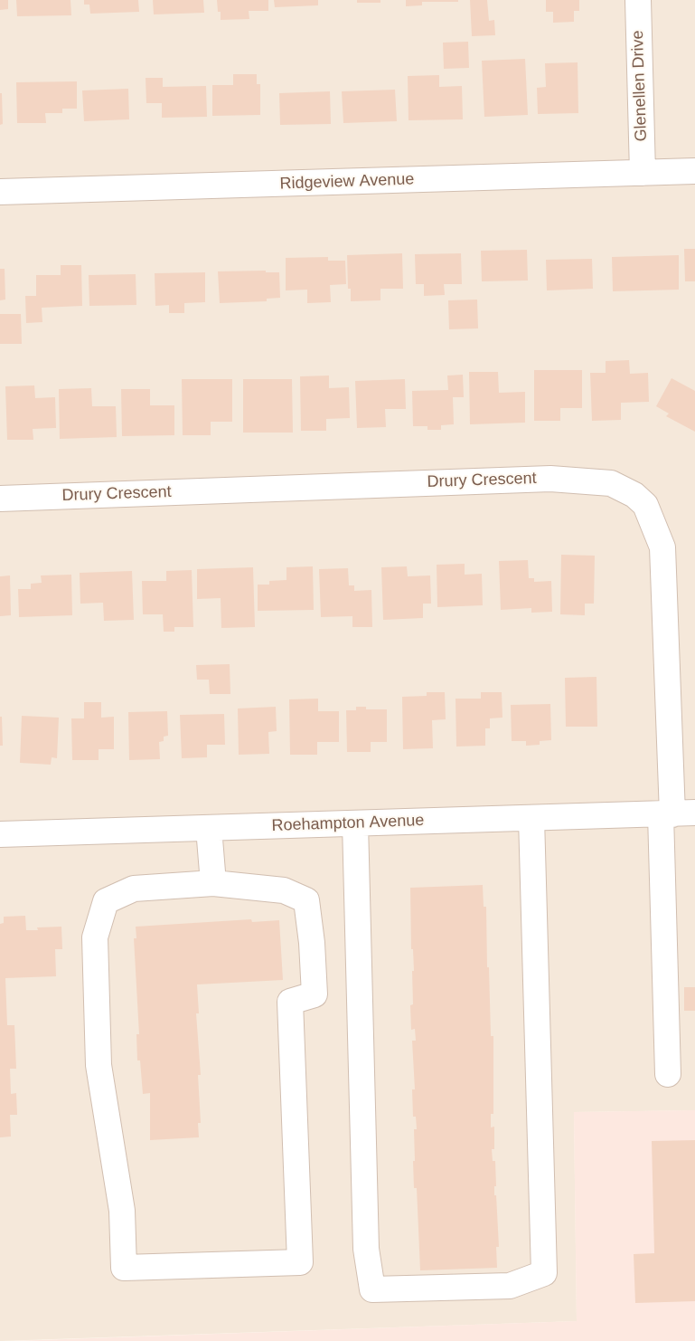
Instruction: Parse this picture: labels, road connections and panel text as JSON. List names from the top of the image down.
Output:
{
  "streets": {
    "street": [
      "Glenellen Drive",
      "Ridgeview Avenue",
      "Drury Crescent",
      "Roehampton Avenue"
    ]
  },
  "crossings": [
    ["Glenellen Drive", "Ridgeview Avenue"],
    ["Drury Crescent", "Roehampton Avenue"]
  ]
}
